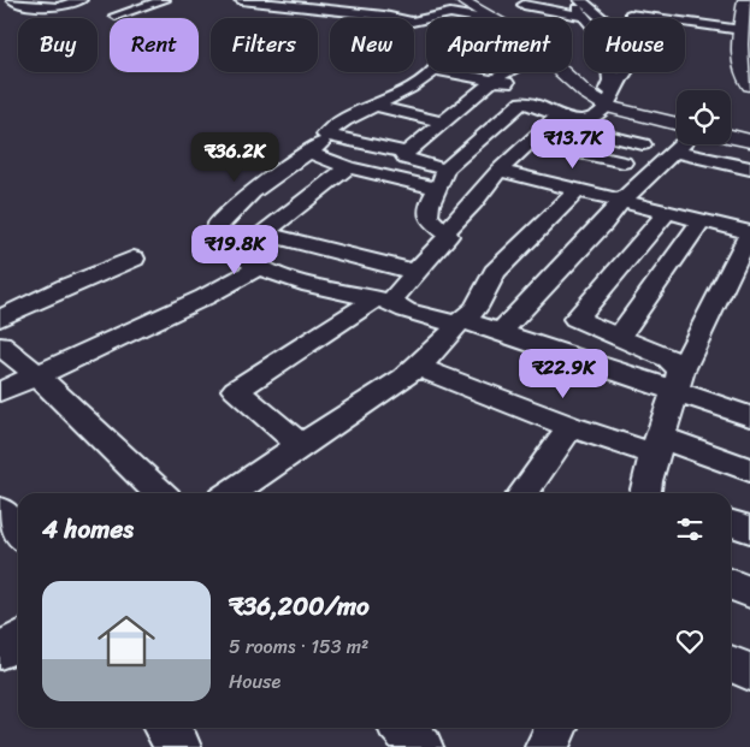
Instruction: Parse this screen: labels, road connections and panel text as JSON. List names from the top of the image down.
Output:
{
  "page": {
    "chip": [
      "Buy",
      "Rent",
      "Filters",
      "New",
      "Apartment",
      "House"
    ],
    "price": [
      "₹13.7K",
      "₹36.2K",
      "₹19.8K",
      "₹22.9K"
    ],
    "heading": "4 homes",
    "list": [
      {
        "name": "₹36,200/mo",
        "note": "5 rooms · 153 m² · House"
      }
    ]
  }
}
